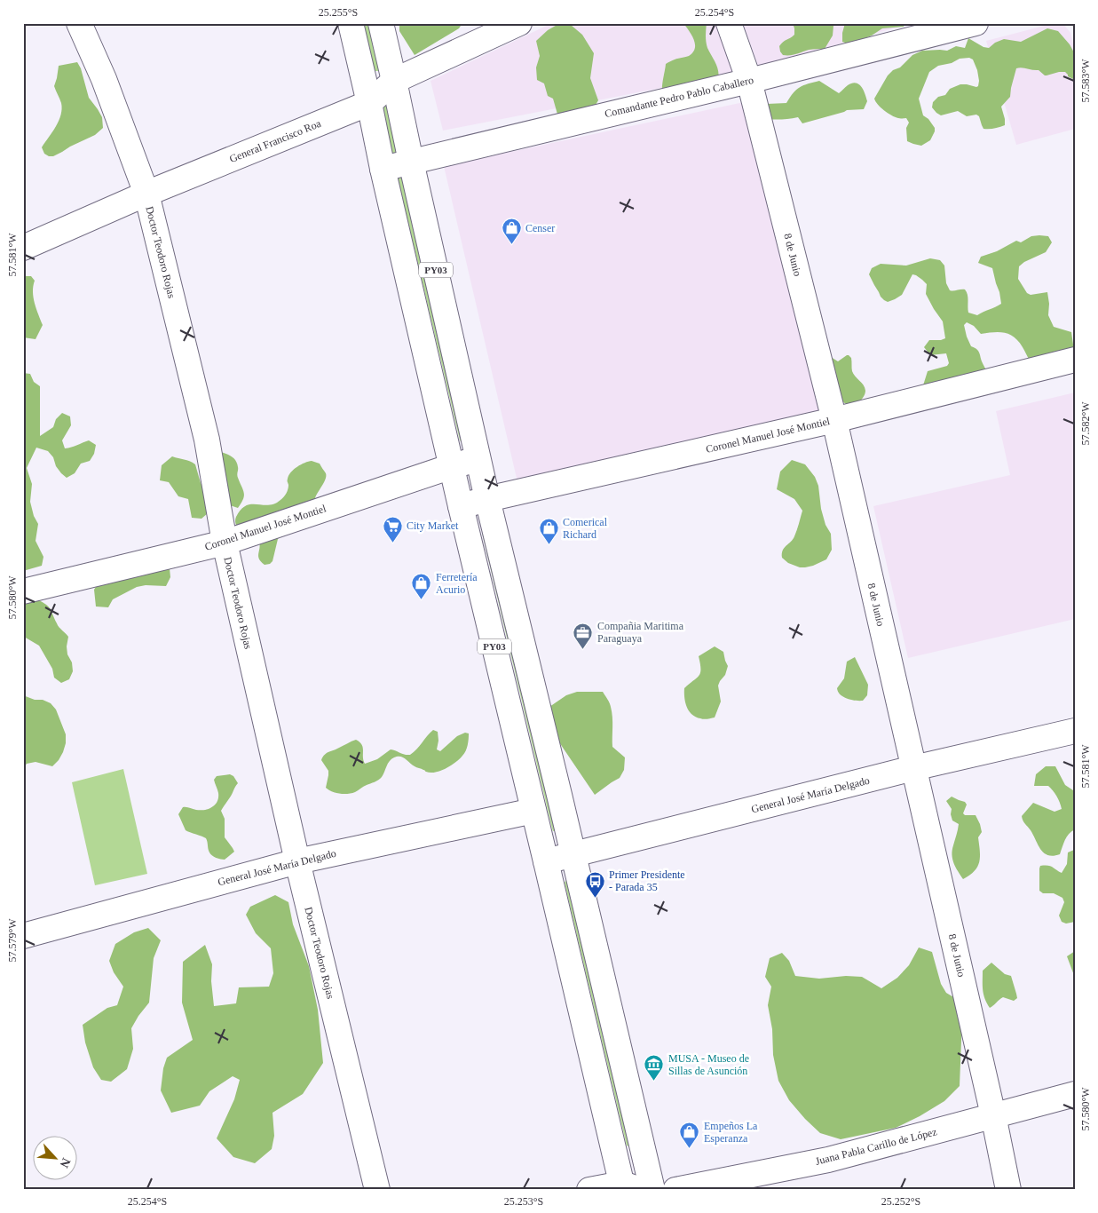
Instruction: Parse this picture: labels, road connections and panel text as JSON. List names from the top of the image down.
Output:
{
  "streets": {
    "main road": [
      "Comandante Pedro Pablo Caballero",
      "General Francisco Roa",
      "Doctor Teodoro Rojas",
      "8 de Junio",
      "PY03",
      "Coronel Manuel José Montiel",
      "General José María Delgado",
      "Juana Pabla Carillo de López"
    ]
  },
  "crossings": [
    ["Comandante Pedro Pablo Caballero", "8 de Junio"],
    ["Comandante Pedro Pablo Caballero", "PY03"],
    ["General Francisco Roa", "Doctor Teodoro Rojas"],
    ["General Francisco Roa", "PY03"],
    ["Doctor Teodoro Rojas", "Coronel Manuel José Montiel"],
    ["Doctor Teodoro Rojas", "General José María Delgado"],
    ["8 de Junio", "Coronel Manuel José Montiel"],
    ["8 de Junio", "General José María Delgado"],
    ["8 de Junio", "Juana Pabla Carillo de López"],
    ["PY03", "Coronel Manuel José Montiel"],
    ["PY03", "General José María Delgado"]
  ],
  "places": {
    "shop": [
      "Censer",
      "Comerical Richard",
      "Ferretería Acurio",
      "Empeños La Esperanza"
    ],
    "supermarket": ["City Market"],
    "office": ["Compañia Maritima Paraguaya"],
    "bus stop": ["Primer Presidente - Parada 35"],
    "museum": ["MUSA - Museo de Sillas de Asunción"]
  },
  "north": "bottom right",
  "coordinates": [
    "25.255°S",
    "25.254°S",
    "57.583°W",
    "57.581°W",
    "57.582°W",
    "57.580°W",
    "57.579°W",
    "25.253°S",
    "25.252°S"
  ]
}
